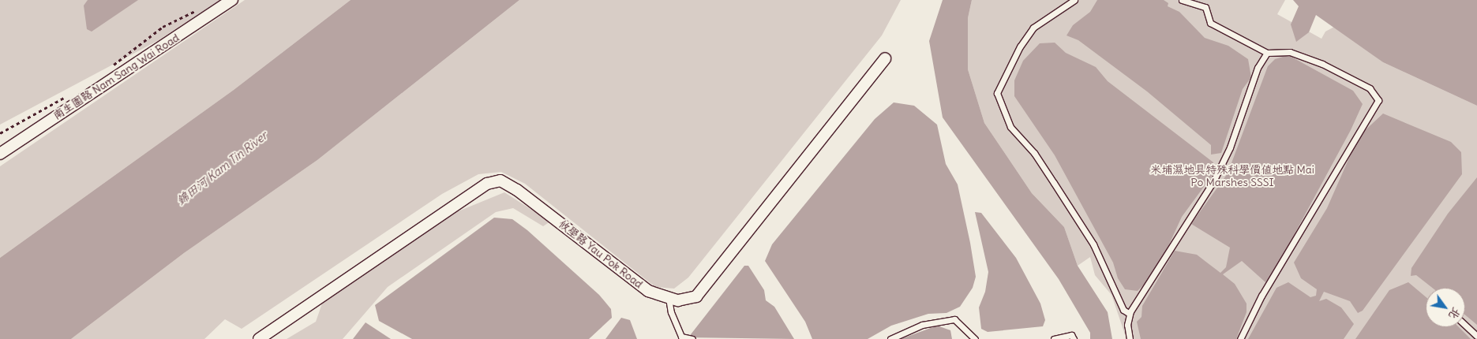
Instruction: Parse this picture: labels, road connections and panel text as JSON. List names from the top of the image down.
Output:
{
  "streets": {
    "street": ["南生圍路 Nam Sang Wai Road", "攸壆路 Yau Pok Road"]
  },
  "water": ["錦田河 Kam Tin River"],
  "parks": ["米埔濕地具特殊科學價值地點 Mai Po Marshes SSSI"],
  "north": "bottom right"
}
